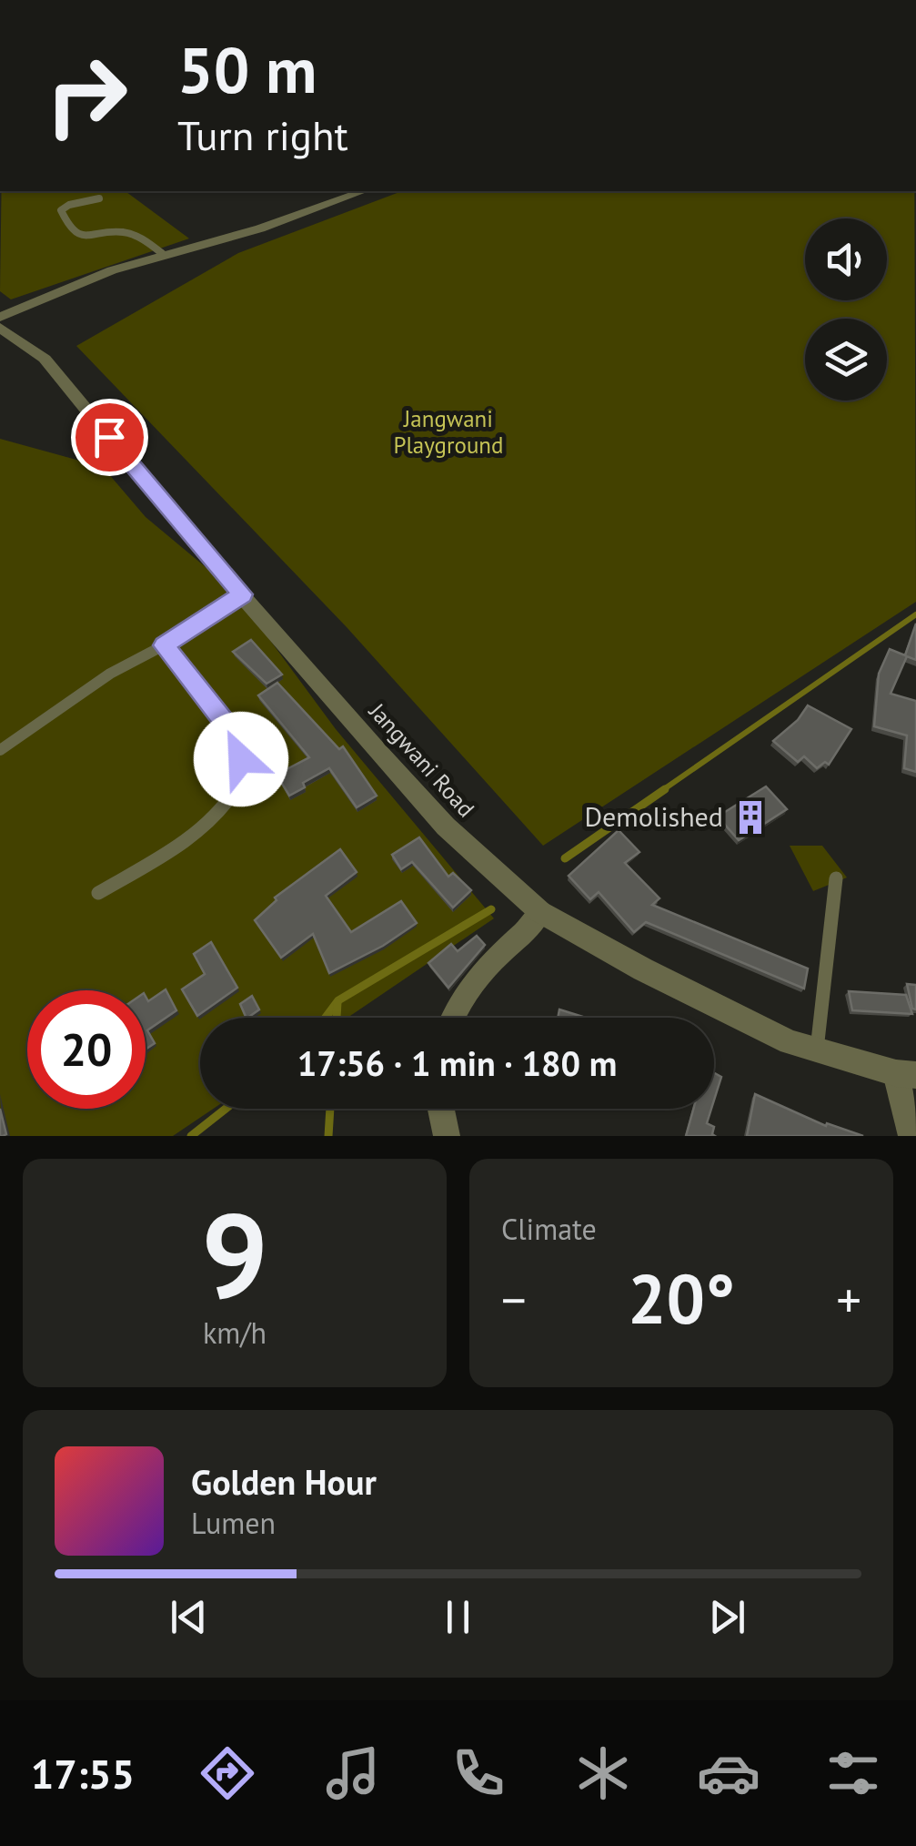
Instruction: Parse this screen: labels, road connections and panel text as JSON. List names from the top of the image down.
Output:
{
  "streets": {
    "street": ["Jangwani Road"]
  },
  "parks": ["Jangwani Playground"],
  "places": {
    "building": ["Demolished"]
  },
  "page": {
    "turn": ["50 m", "Turn right"],
    "limit": "20",
    "trip": "17:56 · 1 min · 180 m",
    "tile": [
      ["9", "km/h"],
      "Climate"
    ],
    "heat": ["−", "20°", "+"],
    "song": ["Golden Hour", "Lumen"],
    "tabs": "17:55"
  }
}
